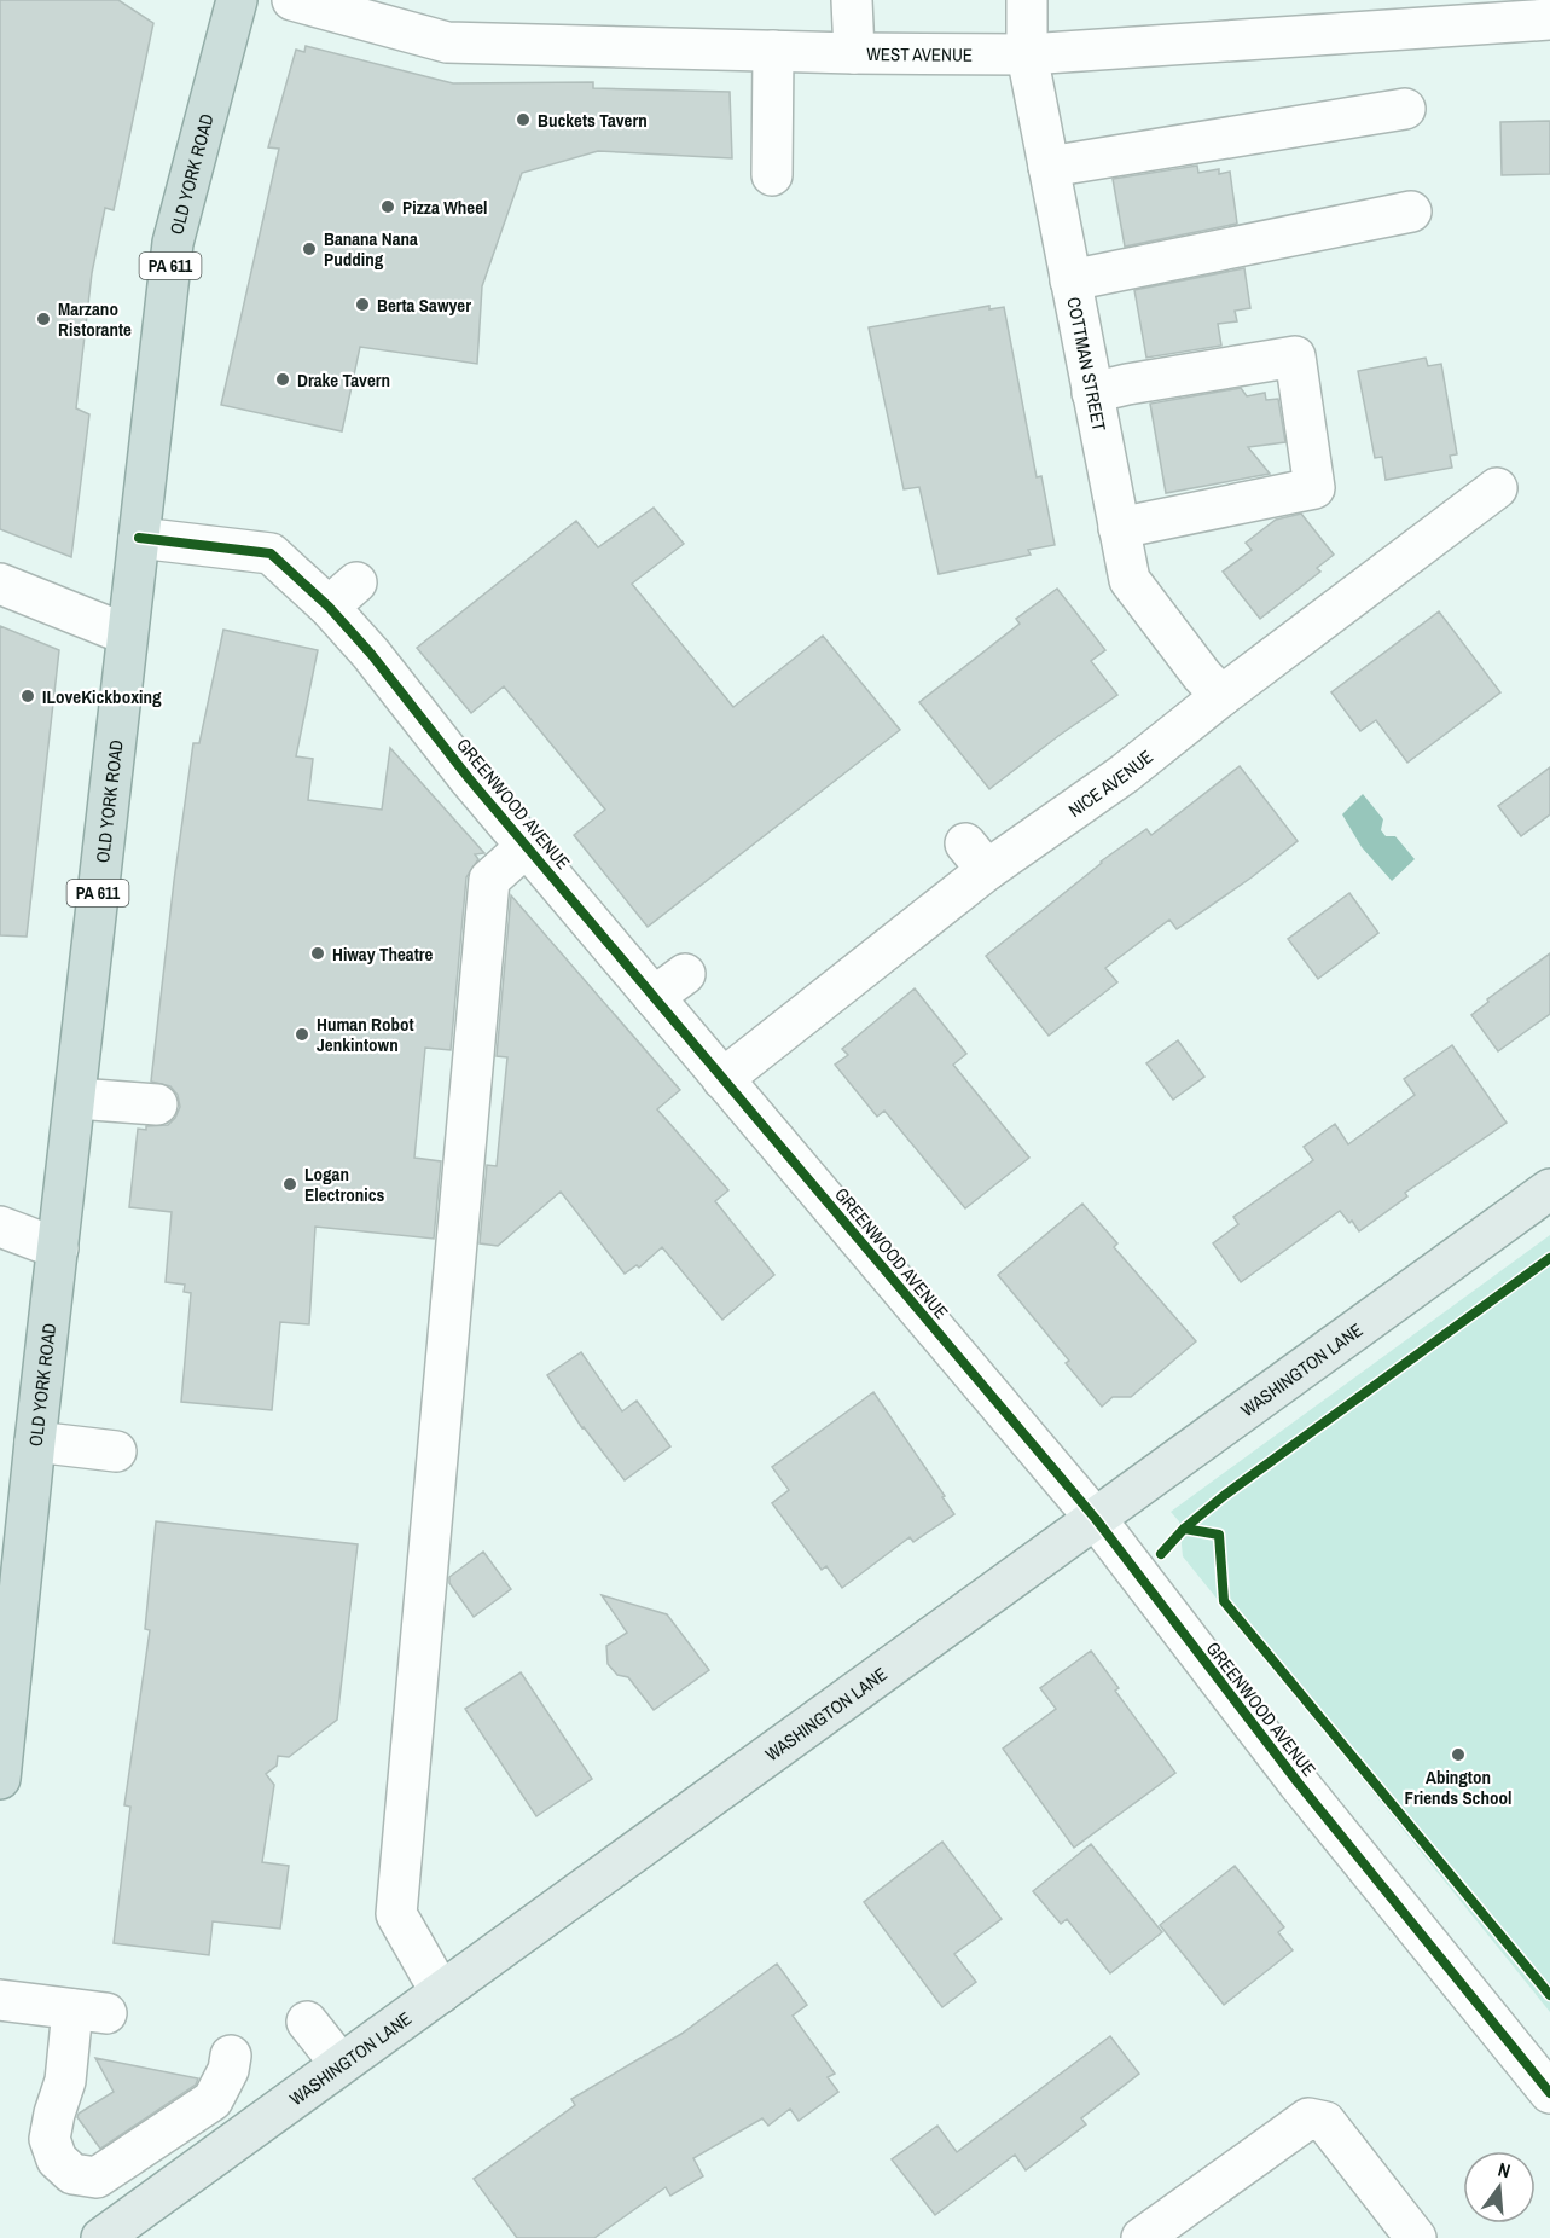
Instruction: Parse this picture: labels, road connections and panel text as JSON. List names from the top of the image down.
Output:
{
  "streets": {
    "highway": ["OLD YORK ROAD", "PA 611"],
    "main road": ["WASHINGTON LANE"],
    "street": [
      "WEST AVENUE",
      "COTTMAN STREET",
      "NICE AVENUE",
      "GREENWOOD AVENUE"
    ]
  },
  "crossings": [
    ["WEST AVENUE", "COTTMAN STREET"],
    ["OLD YORK ROAD", "GREENWOOD AVENUE"],
    ["COTTMAN STREET", "NICE AVENUE"],
    ["NICE AVENUE", "GREENWOOD AVENUE"],
    ["GREENWOOD AVENUE", "WASHINGTON LANE"]
  ],
  "places": [
    "Buckets Tavern",
    "Pizza Wheel",
    "Banana Nana Pudding",
    "Berta Sawyer",
    "Marzano Ristorante",
    "Drake Tavern",
    "ILoveKickboxing",
    "Hiway Theatre",
    "Human Robot Jenkintown",
    "Logan Electronics",
    "Abington Friends School"
  ],
  "north": "top"
}
